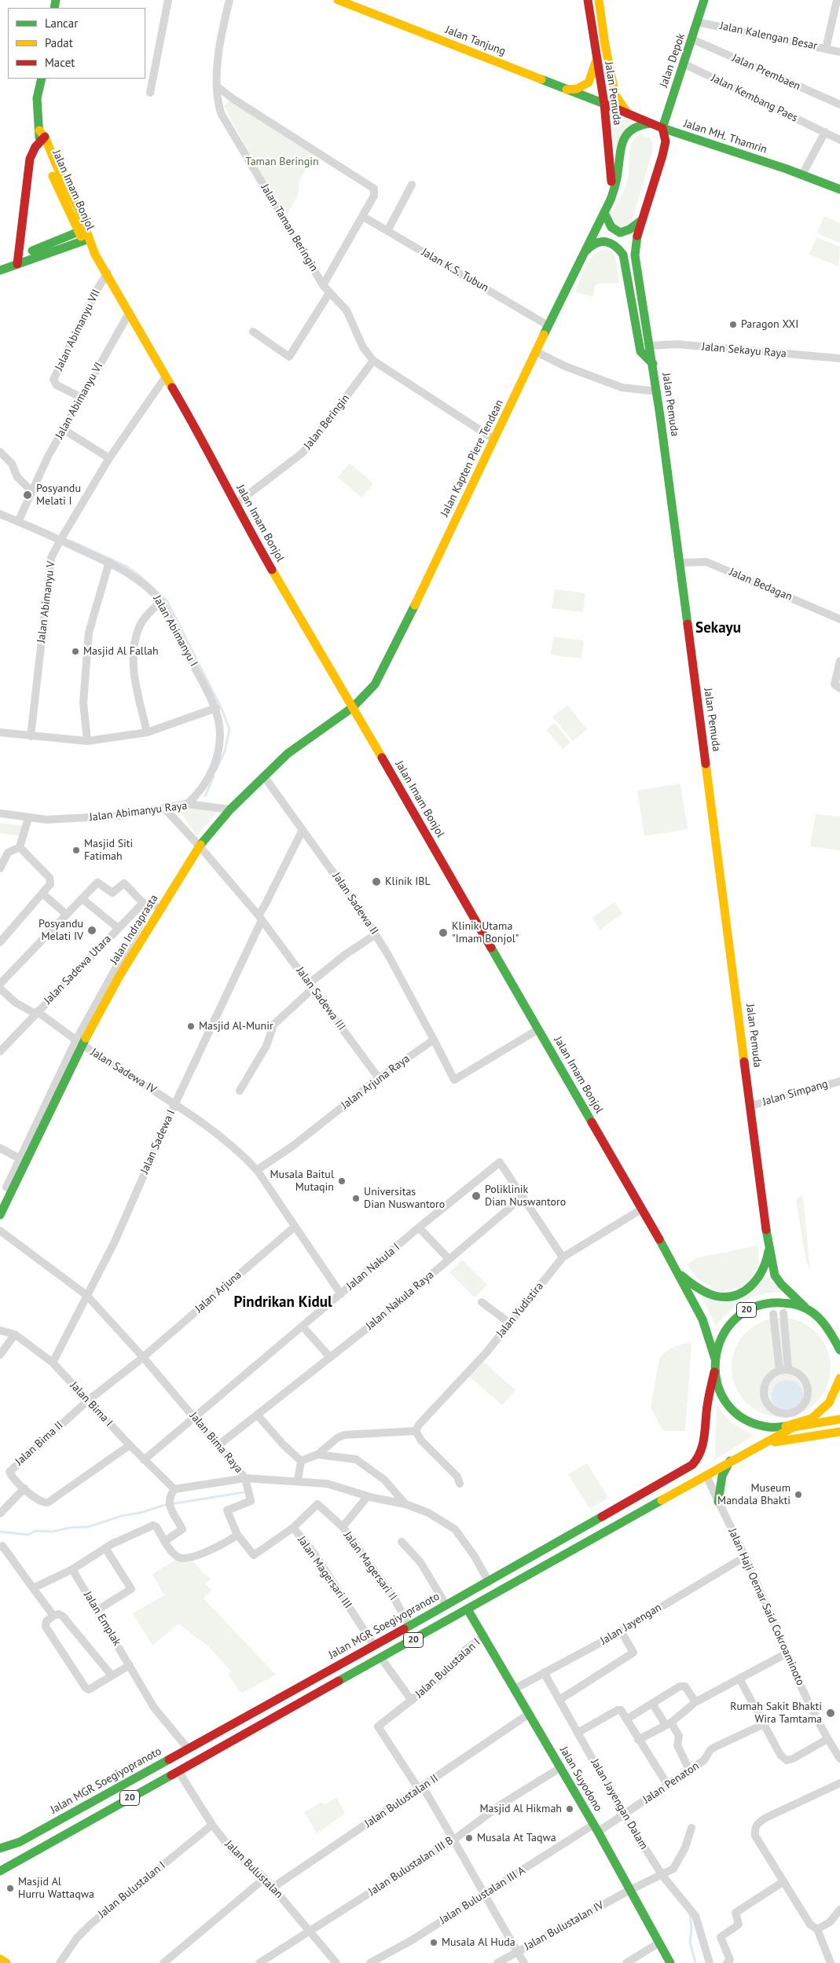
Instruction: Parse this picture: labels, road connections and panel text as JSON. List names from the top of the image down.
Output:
{
  "streets": {
    "main road": [
      "Jalan Tanjung",
      "Jalan Depok",
      "Jalan Pemuda",
      "Jalan MH. Thamrin",
      "Jalan Imam Bonjol",
      "Jalan Kapten Piere Tendean",
      "Jalan Indraprasta",
      "20",
      "Jalan MGR Soegiyopranoto",
      "Jalan Suyodono"
    ],
    "street": [
      "Jalan Kalengan Besar",
      "Jalan Prembaen",
      "Jalan Kembang Paes",
      "Jalan Taman Beringin",
      "Jalan K.S. Tubun",
      "Jalan Abimanyu VII",
      "Jalan Sekayu Raya",
      "Jalan Abimanyu VI",
      "Jalan Beringin",
      "Jalan Bedagan",
      "Jalan Abimanyu V",
      "Jalan Abimanyu I",
      "Jalan Abimanyu Raya",
      "Jalan Sadewa II",
      "Jalan Sadewa Utara",
      "Jalan Sadewa III",
      "Jalan Sadewa IV",
      "Jalan Arjuna Raya",
      "Jalan Simpang",
      "Jalan Sadewa I",
      "Jalan Nakula I",
      "Jalan Arjuna",
      "Jalan Nakula Raya",
      "Jalan Yudistira",
      "Jalan Bima I",
      "Jalan Bima Raya",
      "Jalan Bima II",
      "Jalan Magersari II",
      "Jalan Magersari III",
      "Jalan Haji Oemar Said Cokroaminoto",
      "Jalan Emplak",
      "Jalan Jayengan",
      "Jalan Bulustalan I",
      "Jalan Penaton",
      "Jalan Bulustalan II",
      "Jalan Jayengan Dalam",
      "Jalan Bulustalan III B",
      "Jalan Bulustalan",
      "Jalan Bulustalan III A",
      "Jalan Bulustalan IV"
    ]
  },
  "crossings": [
    ["Jalan Kalengan Besar", "Jalan Depok"],
    ["Jalan Tanjung", "Jalan Pemuda"],
    ["Jalan Tanjung", "Jalan MH. Thamrin"],
    ["Jalan Depok", "Jalan Prembaen"],
    ["Jalan Depok", "Jalan Pemuda"],
    ["Jalan Depok", "Jalan Kembang Paes"],
    ["Jalan Depok", "Jalan MH. Thamrin"],
    ["Jalan Pemuda", "Jalan MH. Thamrin"],
    ["Jalan Pemuda", "Jalan Sekayu Raya"],
    ["Jalan Pemuda", "Jalan Kapten Piere Tendean"],
    ["Jalan Pemuda", "Jalan Bedagan"],
    ["Jalan Pemuda", "Jalan Simpang"],
    ["Jalan Pemuda", "20"],
    ["Jalan Imam Bonjol", "Jalan Abimanyu VII"],
    ["Jalan Imam Bonjol", "Jalan Abimanyu VI"],
    ["Jalan Imam Bonjol", "Jalan Beringin"],
    ["Jalan Imam Bonjol", "Jalan Kapten Piere Tendean"],
    ["Jalan Imam Bonjol", "Jalan Abimanyu V"],
    ["Jalan Imam Bonjol", "Jalan Indraprasta"],
    ["Jalan Imam Bonjol", "Jalan Yudistira"],
    ["Jalan Imam Bonjol", "20"],
    ["Jalan Taman Beringin", "Jalan K.S. Tubun"],
    ["Jalan K.S. Tubun", "Jalan Kapten Piere Tendean"],
    ["Jalan Abimanyu VII", "Jalan Abimanyu VI"],
    ["Jalan Abimanyu VI", "Jalan Abimanyu I"],
    ["Jalan Kapten Piere Tendean", "Jalan Indraprasta"],
    ["Jalan Abimanyu V", "Jalan Abimanyu I"],
    ["Jalan Abimanyu I", "Jalan Abimanyu Raya"],
    ["Jalan Abimanyu Raya", "Jalan Indraprasta"],
    ["Jalan Abimanyu Raya", "Jalan Sadewa III"],
    ["Jalan Sadewa II", "Jalan Indraprasta"],
    ["Jalan Sadewa II", "Jalan Arjuna Raya"],
    ["Jalan Sadewa II", "Jalan Sadewa I"],
    ["Jalan Indraprasta", "Jalan Sadewa III"],
    ["Jalan Indraprasta", "Jalan Sadewa IV"],
    ["Jalan Sadewa Utara", "Jalan Sadewa IV"],
    ["Jalan Sadewa III", "Jalan Arjuna Raya"],
    ["Jalan Sadewa III", "Jalan Sadewa I"],
    ["Jalan Sadewa IV", "Jalan Arjuna Raya"],
    ["Jalan Sadewa IV", "Jalan Sadewa I"],
    ["Jalan Sadewa I", "Jalan Bima I"],
    ["Jalan Sadewa I", "Jalan Bima Raya"],
    ["Jalan Nakula I", "Jalan Nakula Raya"],
    ["Jalan Nakula I", "Jalan Bima I"],
    ["Jalan Nakula I", "Jalan Bima Raya"],
    ["Jalan Arjuna", "Jalan Bima I"],
    ["Jalan Arjuna", "Jalan Bima Raya"],
    ["Jalan Arjuna", "Jalan Bima II"],
    ["Jalan Nakula Raya", "Jalan Bima Raya"],
    ["20", "Jalan Haji Oemar Said Cokroaminoto"],
    ["20", "Jalan MGR Soegiyopranoto"],
    ["20", "Jalan Suyodono"],
    ["20", "Jalan Bulustalan"],
    ["Jalan Bima I", "Jalan Bima II"],
    ["Jalan Bima Raya", "Jalan Magersari II"],
    ["Jalan Bima Raya", "Jalan MGR Soegiyopranoto"],
    ["Jalan Magersari II", "Jalan Magersari III"],
    ["Jalan Magersari II", "Jalan MGR Soegiyopranoto"],
    ["Jalan Magersari III", "Jalan MGR Soegiyopranoto"],
    ["Jalan Haji Oemar Said Cokroaminoto", "Jalan Jayengan"],
    ["Jalan Emplak", "Jalan MGR Soegiyopranoto"],
    ["Jalan Jayengan", "Jalan Suyodono"],
    ["Jalan Jayengan", "Jalan Jayengan Dalam"],
    ["Jalan Bulustalan I", "Jalan Suyodono"],
    ["Jalan Bulustalan I", "Jalan Bulustalan II"],
    ["Jalan Bulustalan I", "Jalan Bulustalan"],
    ["Jalan Suyodono", "Jalan Penaton"],
    ["Jalan Suyodono", "Jalan Bulustalan II"],
    ["Jalan Suyodono", "Jalan Bulustalan III B"],
    ["Jalan Suyodono", "Jalan Bulustalan III A"],
    ["Jalan Suyodono", "Jalan Bulustalan IV"],
    ["Jalan Penaton", "Jalan Jayengan Dalam"],
    ["Jalan Penaton", "Jalan Bulustalan III A"],
    ["Jalan Bulustalan II", "Jalan Bulustalan"],
    ["Jalan Jayengan Dalam", "Jalan Bulustalan IV"],
    ["Jalan Bulustalan III B", "Jalan Bulustalan"]
  ],
  "districts": ["Sekayu", "Pindrikan Kidul"],
  "parks": ["Taman Beringin"],
  "places": [
    "Paragon XXI",
    "Posyandu Melati I",
    "Masjid Al Fallah",
    "Masjid Siti Fatimah",
    "Klinik IBL",
    "Posyandu Melati IV",
    "Klinik Utama \"Imam Bonjol\"",
    "Masjid Al-Munir",
    "Musala Baitul Mutaqin",
    "Poliklinik Dian Nuswantoro",
    "Universitas Dian Nuswantoro",
    "Museum Mandala Bhakti",
    "Rumah Sakit Bhakti Wira Tamtama",
    "Masjid Al Hikmah",
    "Musala At Taqwa",
    "Masjid Al Hurru Wattaqwa",
    "Musala Al Huda"
  ],
  "legend": ["Lancar", "Padat", "Macet"]
}
